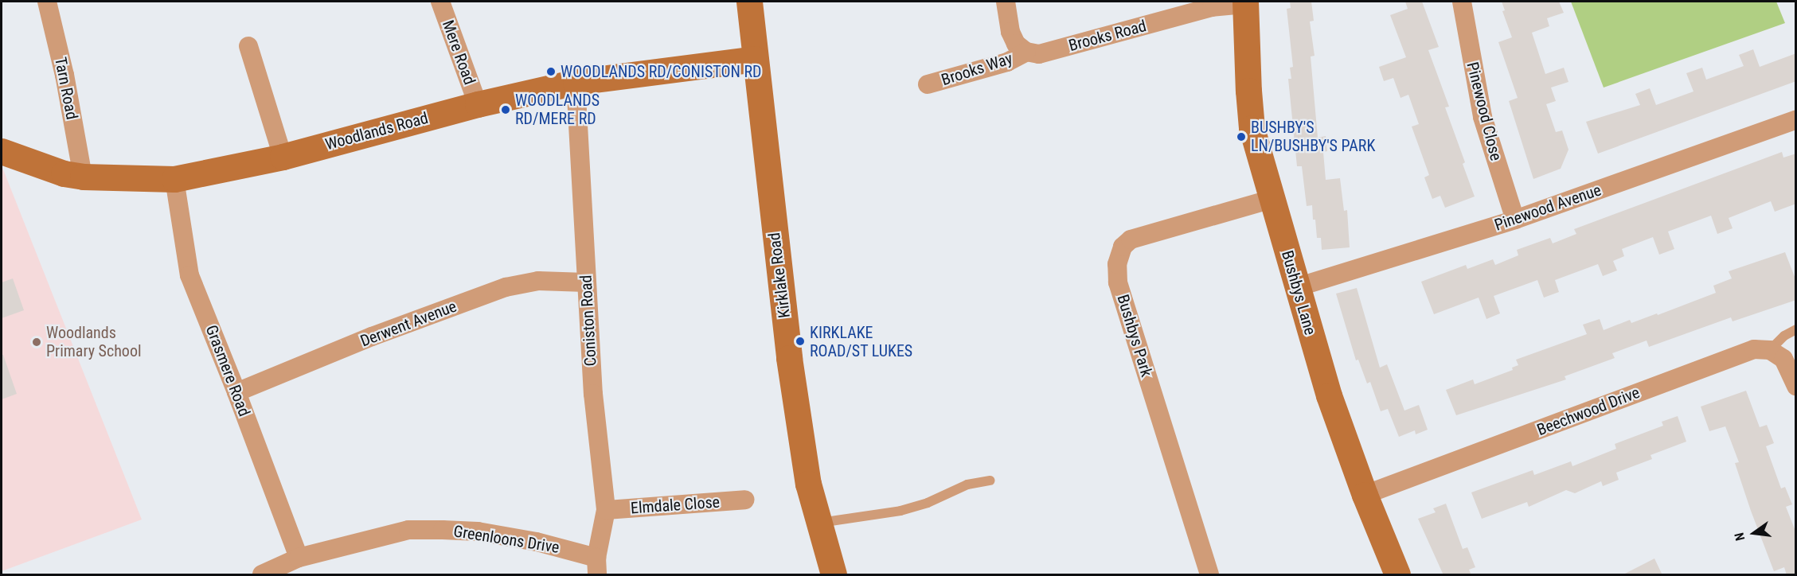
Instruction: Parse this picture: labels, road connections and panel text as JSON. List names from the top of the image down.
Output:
{
  "streets": {
    "street": [
      "Brooks Road",
      "Mere Road",
      "Brooks Way",
      "Tarn Road",
      "Pinewood Close",
      "Woodlands Road",
      "Pinewood Avenue",
      "Kirklake Road",
      "Bushbys Lane",
      "Coniston Road",
      "Derwent Avenue",
      "Bushbys Park",
      "Grasmere Road",
      "Beechwood Drive",
      "Elmdale Close",
      "Greenloons Drive"
    ]
  },
  "crossings": [
    ["Brooks Road", "Brooks Way"],
    ["Brooks Road", "Bushbys Lane"],
    ["Mere Road", "Woodlands Road"],
    ["Tarn Road", "Woodlands Road"],
    ["Pinewood Close", "Pinewood Avenue"],
    ["Woodlands Road", "Kirklake Road"],
    ["Woodlands Road", "Coniston Road"],
    ["Woodlands Road", "Grasmere Road"],
    ["Pinewood Avenue", "Bushbys Lane"],
    ["Bushbys Lane", "Bushbys Park"],
    ["Bushbys Lane", "Beechwood Drive"],
    ["Coniston Road", "Derwent Avenue"],
    ["Coniston Road", "Elmdale Close"],
    ["Coniston Road", "Greenloons Drive"],
    ["Derwent Avenue", "Grasmere Road"],
    ["Grasmere Road", "Greenloons Drive"]
  ],
  "places": [
    "WOODLANDS RD/CONISTON RD",
    "WOODLANDS RD/MERE RD",
    "BUSHBY'S LN/BUSHBY'S PARK",
    "KIRKLAKE ROAD/ST LUKES",
    "Woodlands Primary School"
  ],
  "north": "left"
}
